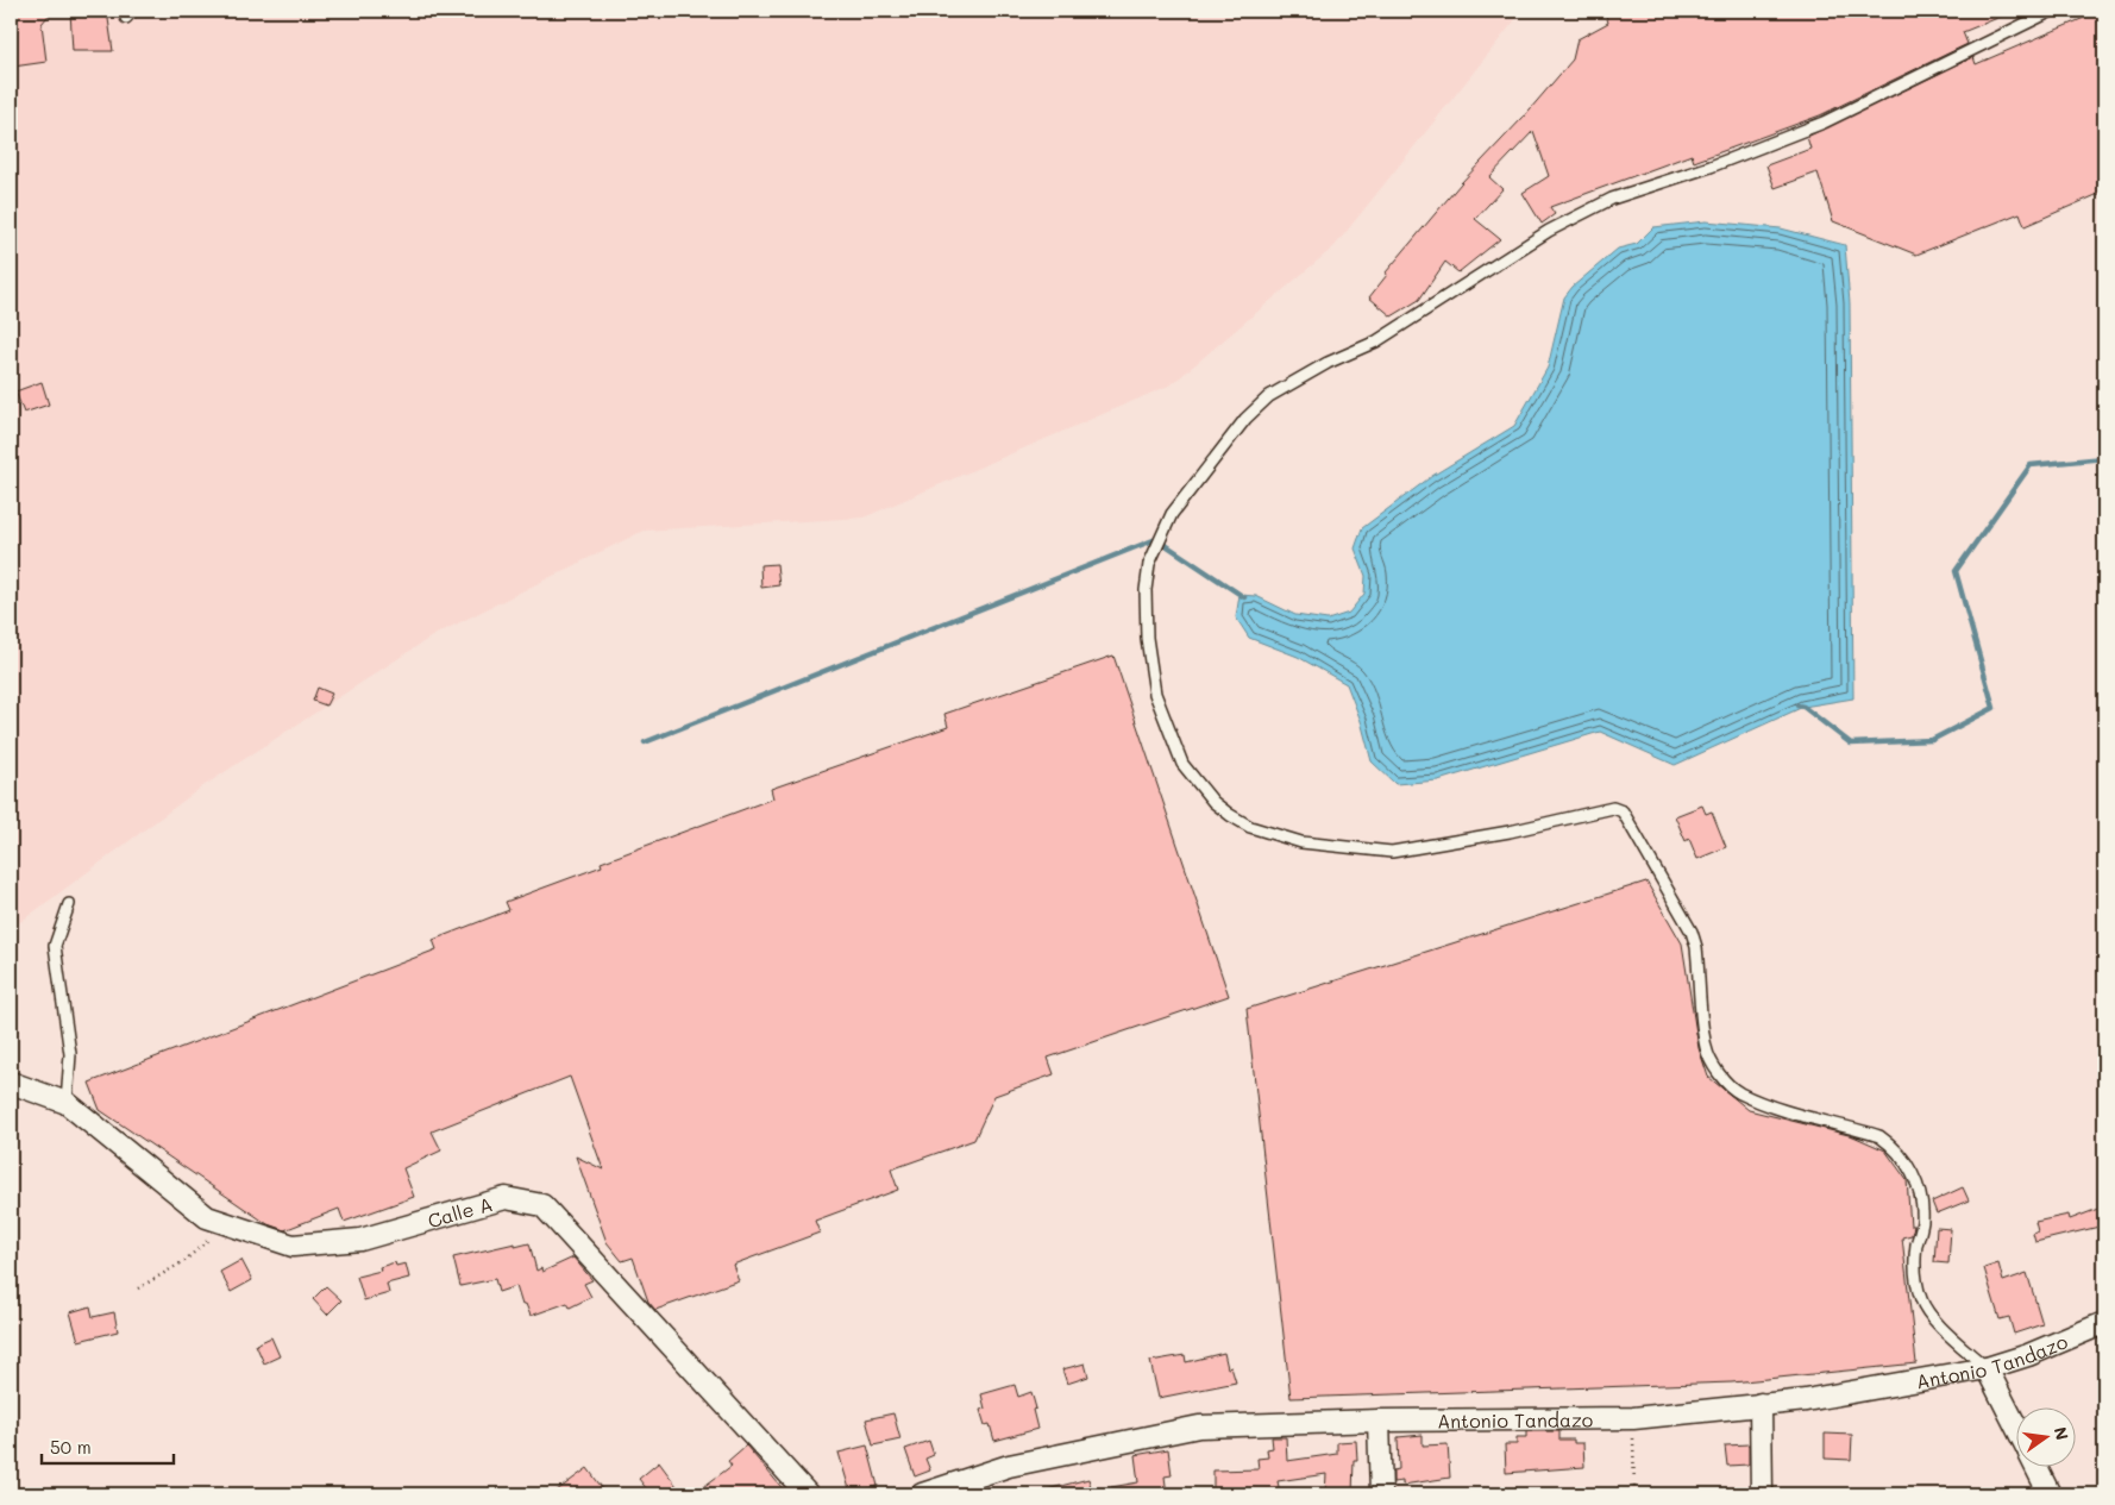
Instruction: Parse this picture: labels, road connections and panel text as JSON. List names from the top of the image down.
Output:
{
  "streets": {
    "street": ["Calle A", "Antonio Tandazo"]
  },
  "scale_bar": "50 m",
  "north": "right"
}
